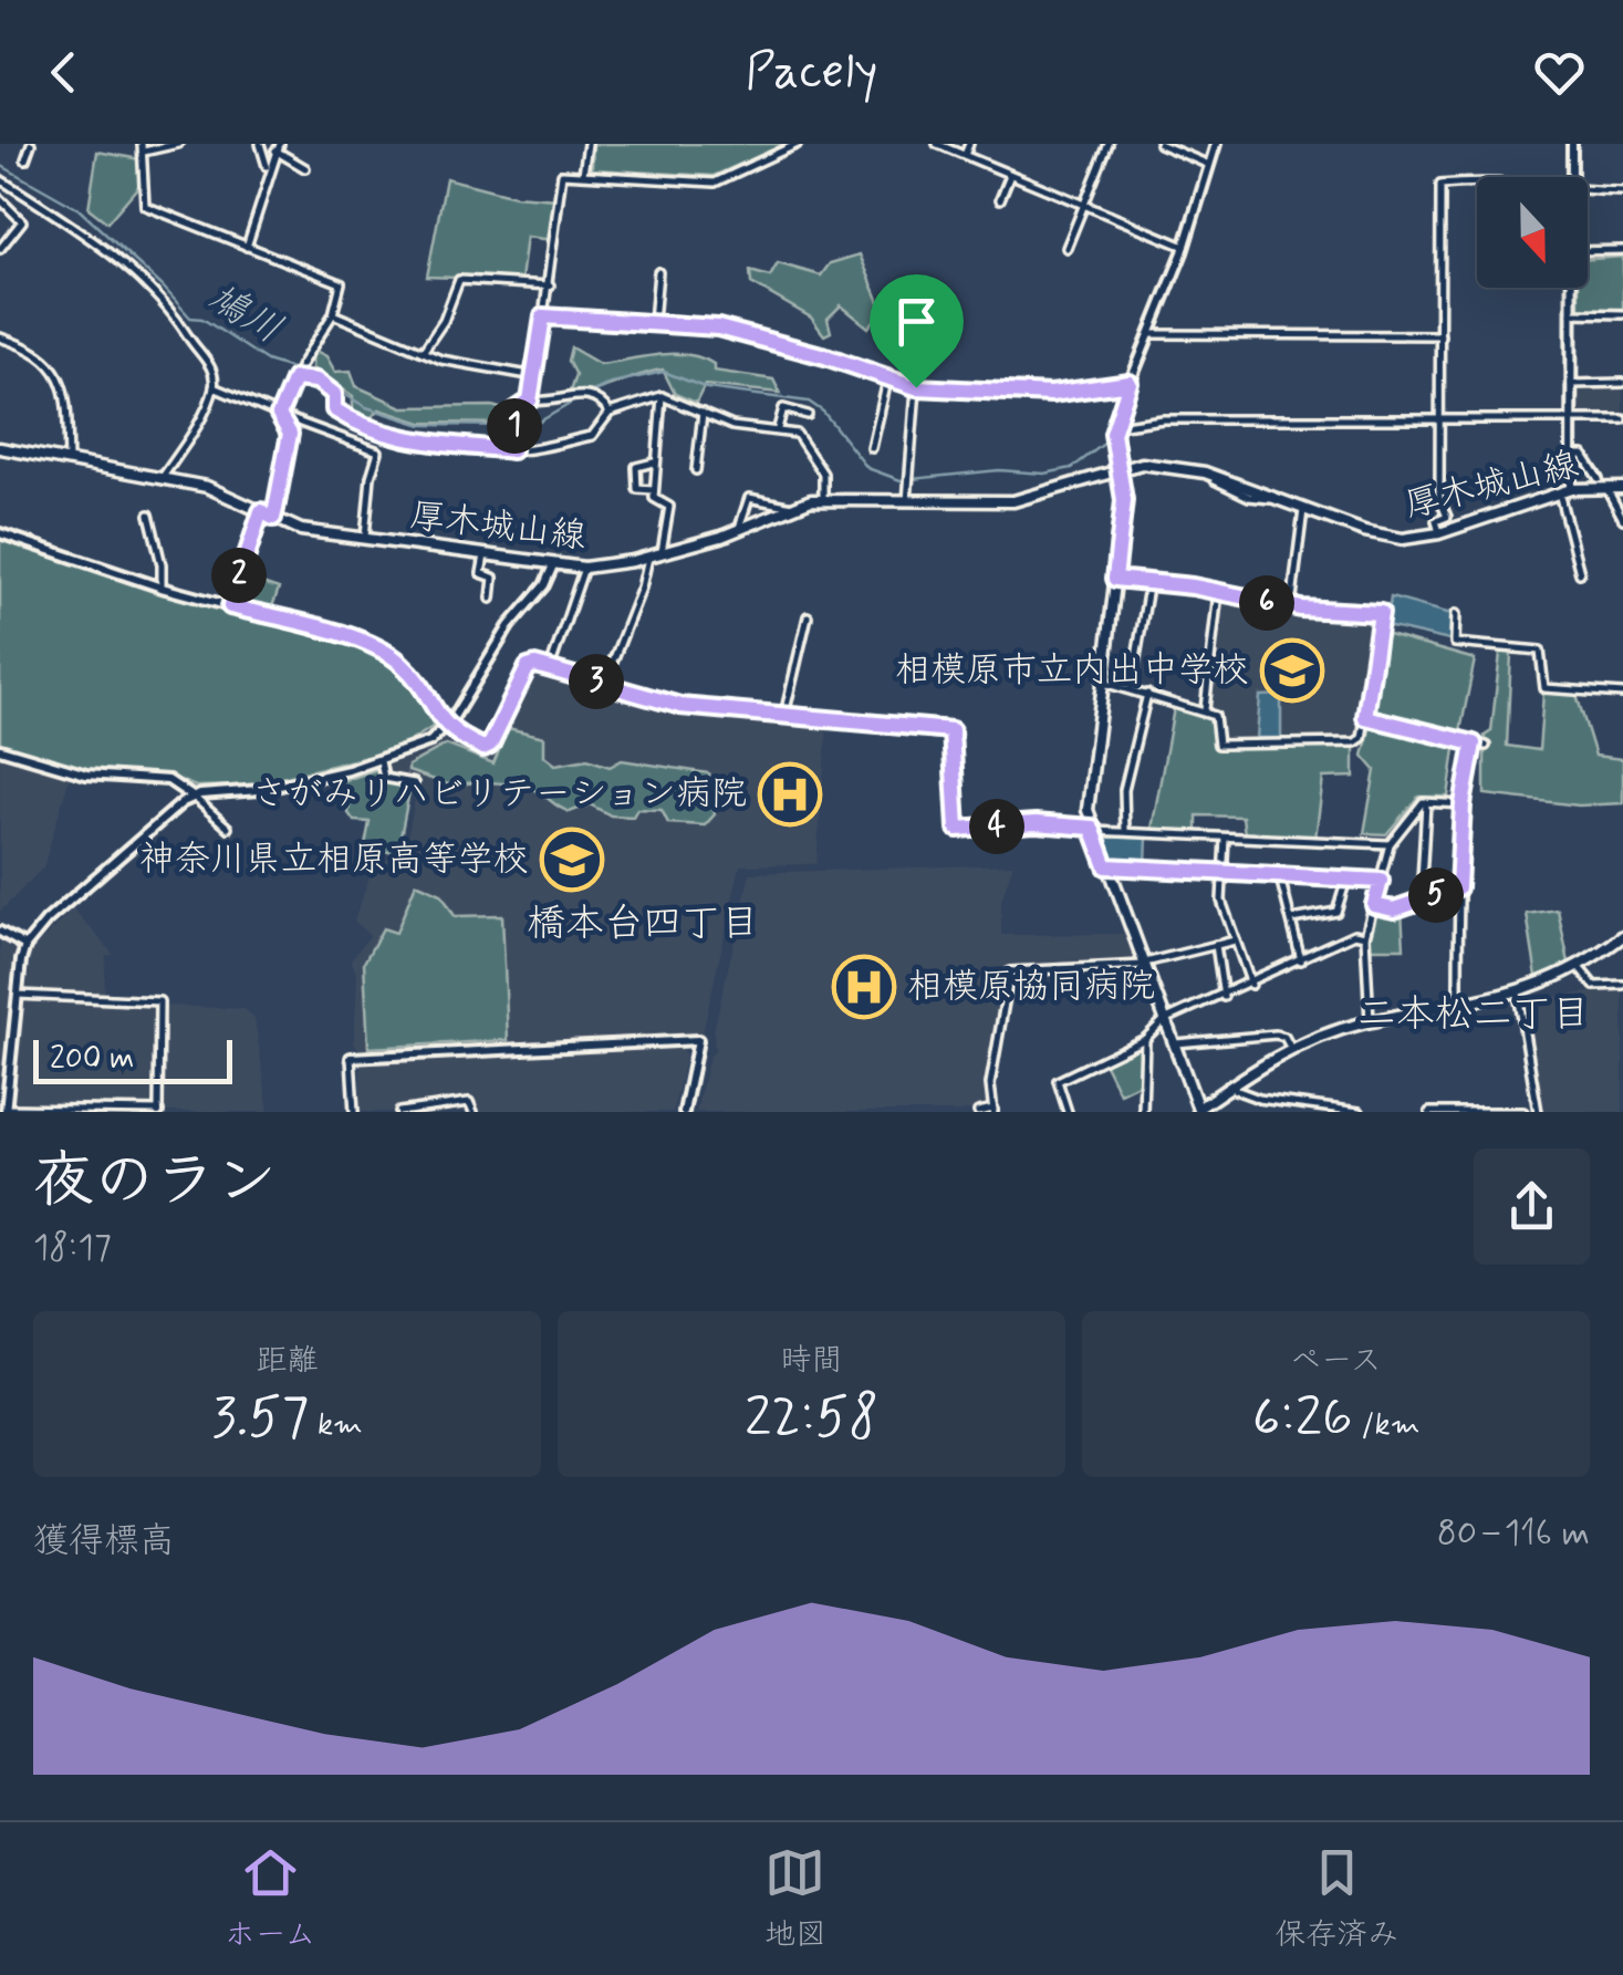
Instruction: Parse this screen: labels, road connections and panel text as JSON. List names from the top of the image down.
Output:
{
  "streets": {
    "main road": ["厚木城山線"]
  },
  "districts": ["橋本台四丁目", "二本松二丁目"],
  "water": ["鳩川"],
  "places": {
    "school or university": ["相模原市立内出中学校", "神奈川県立相原高等学校"],
    "hospital": ["さがみリハビリテーション病院", "相模原協同病院"]
  },
  "scale_bar": "200 m",
  "north": "bottom",
  "page": {
    "header": "Pacely",
    "pins": [
      "1",
      "2",
      "6",
      "3",
      "4",
      "5"
    ],
    "scale": "200 m",
    "heading": ["夜のラン", "18:17"],
    "stats": [
      ["距離", "3.57 km"],
      ["時間", "22:58"],
      ["ペース", "6:26 /km"]
    ],
    "chart": ["獲得標高", "80–116 m"],
    "tabs": ["ホーム", "地図", "保存済み"]
  }
}
